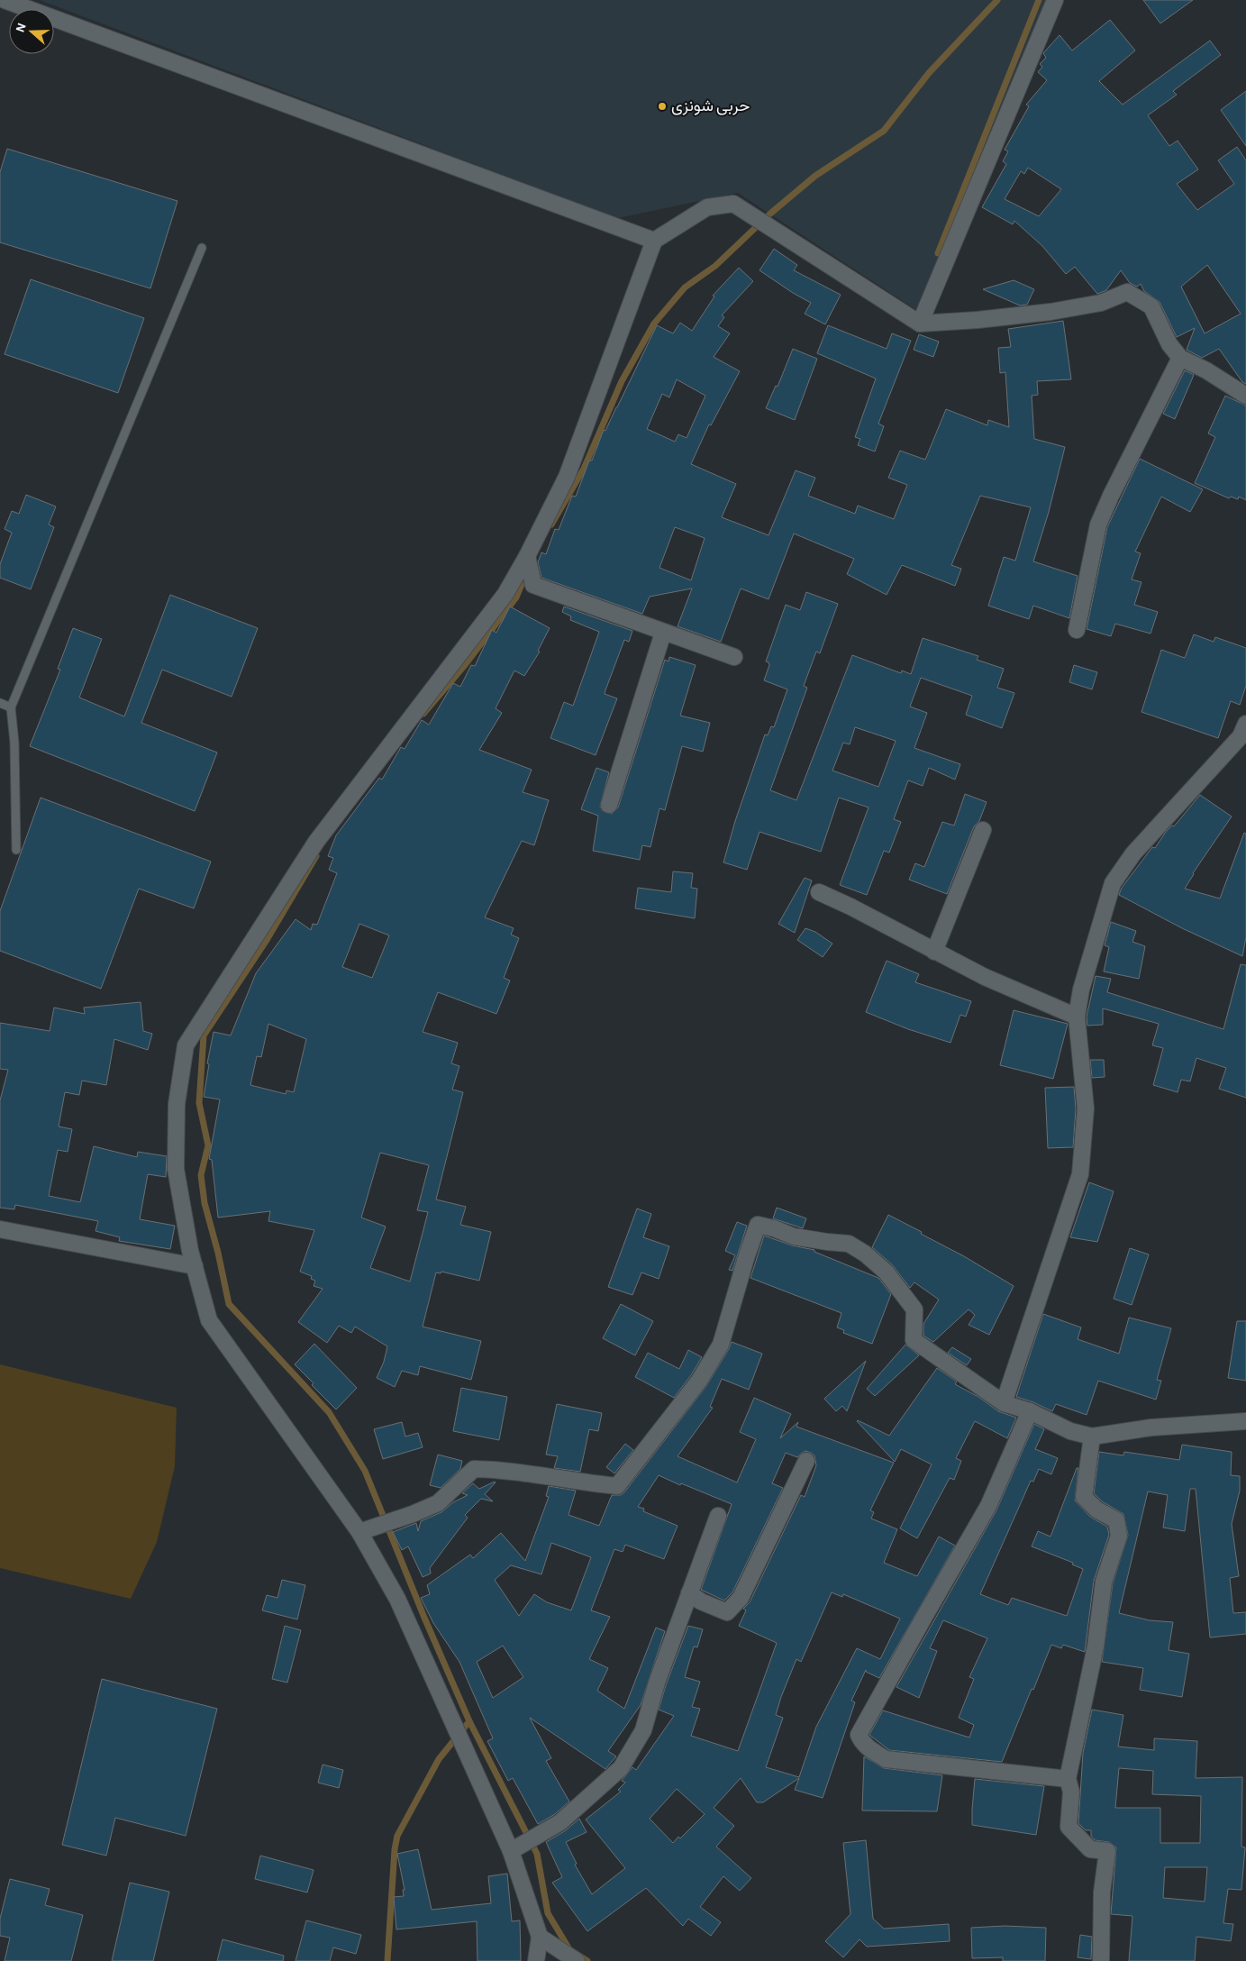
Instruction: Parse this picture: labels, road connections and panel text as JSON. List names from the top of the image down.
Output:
{
  "places": ["حربی شونزی"],
  "north": "left"
}
